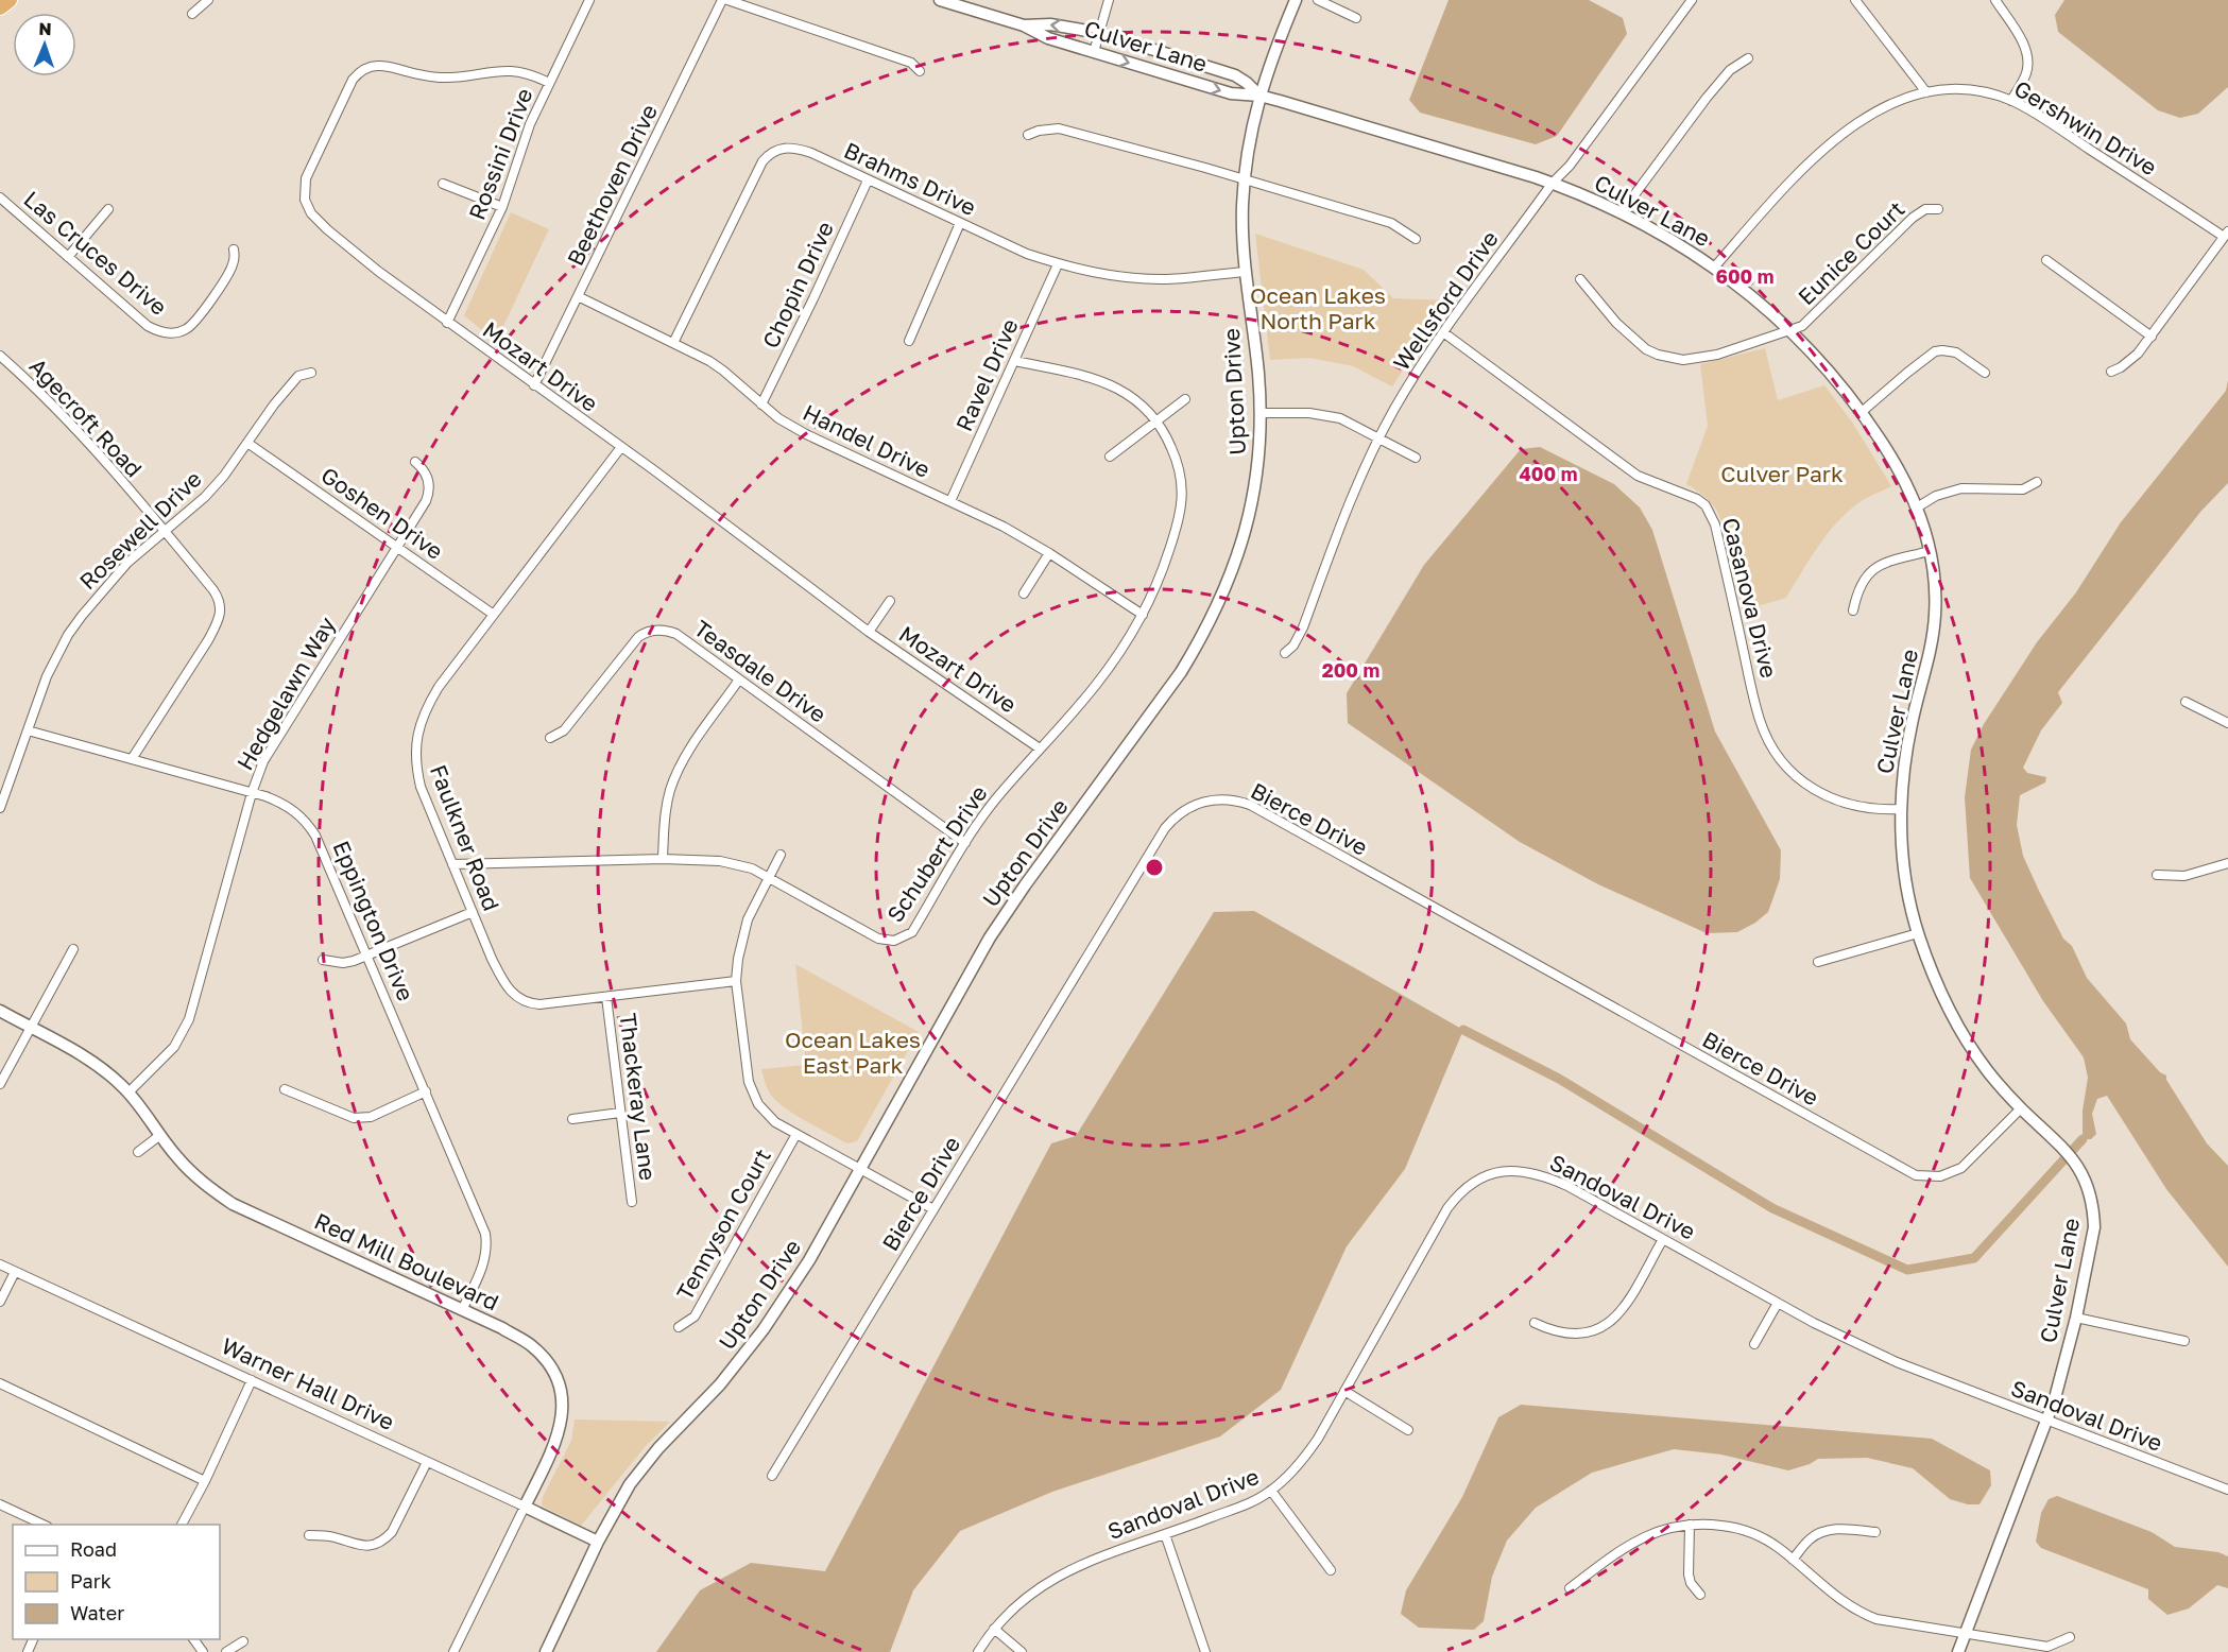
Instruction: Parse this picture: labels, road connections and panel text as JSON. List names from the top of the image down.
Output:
{
  "streets": {
    "street": [
      "Culver Lane",
      "Gershwin Drive",
      "Rossini Drive",
      "Brahms Drive",
      "Beethoven Drive",
      "Las Cruces Drive",
      "Eunice Court",
      "Chopin Drive",
      "Wellsford Drive",
      "Mozart Drive",
      "Ravel Drive",
      "Upton Drive",
      "Agecroft Road",
      "Handel Drive",
      "Goshen Drive",
      "Rosewell Drive",
      "Casanova Drive",
      "Teasdale Drive",
      "Hedgelawn Way",
      "Bierce Drive",
      "Faulkner Road",
      "Schubert Drive",
      "Eppington Drive",
      "Thackeray Lane",
      "Sandoval Drive",
      "Tennyson Court",
      "Red Mill Boulevard",
      "Warner Hall Drive"
    ]
  },
  "crossings": [
    ["Culver Lane", "Gershwin Drive"],
    ["Culver Lane", "Eunice Court"],
    ["Culver Lane", "Wellsford Drive"],
    ["Culver Lane", "Upton Drive"],
    ["Culver Lane", "Casanova Drive"],
    ["Culver Lane", "Bierce Drive"],
    ["Culver Lane", "Sandoval Drive"],
    ["Rossini Drive", "Mozart Drive"],
    ["Brahms Drive", "Chopin Drive"],
    ["Brahms Drive", "Ravel Drive"],
    ["Brahms Drive", "Upton Drive"],
    ["Brahms Drive", "Handel Drive"],
    ["Beethoven Drive", "Mozart Drive"],
    ["Beethoven Drive", "Handel Drive"],
    ["Chopin Drive", "Handel Drive"],
    ["Wellsford Drive", "Casanova Drive"],
    ["Mozart Drive", "Faulkner Road"],
    ["Mozart Drive", "Schubert Drive"],
    ["Ravel Drive", "Handel Drive"],
    ["Ravel Drive", "Schubert Drive"],
    ["Upton Drive", "Warner Hall Drive"],
    ["Agecroft Road", "Rosewell Drive"],
    ["Agecroft Road", "Eppington Drive"],
    ["Handel Drive", "Schubert Drive"],
    ["Goshen Drive", "Rosewell Drive"],
    ["Goshen Drive", "Hedgelawn Way"],
    ["Goshen Drive", "Faulkner Road"],
    ["Rosewell Drive", "Eppington Drive"],
    ["Teasdale Drive", "Schubert Drive"],
    ["Hedgelawn Way", "Eppington Drive"],
    ["Hedgelawn Way", "Red Mill Boulevard"],
    ["Faulkner Road", "Schubert Drive"],
    ["Faulkner Road", "Thackeray Lane"],
    ["Eppington Drive", "Red Mill Boulevard"],
    ["Red Mill Boulevard", "Warner Hall Drive"]
  ],
  "parks": ["Ocean Lakes North Park", "Culver Park", "Ocean Lakes East Park"],
  "legend": ["Road", "Park", "Water"],
  "north": "top",
  "rings": ["600 m", "400 m", "200 m"]
}
